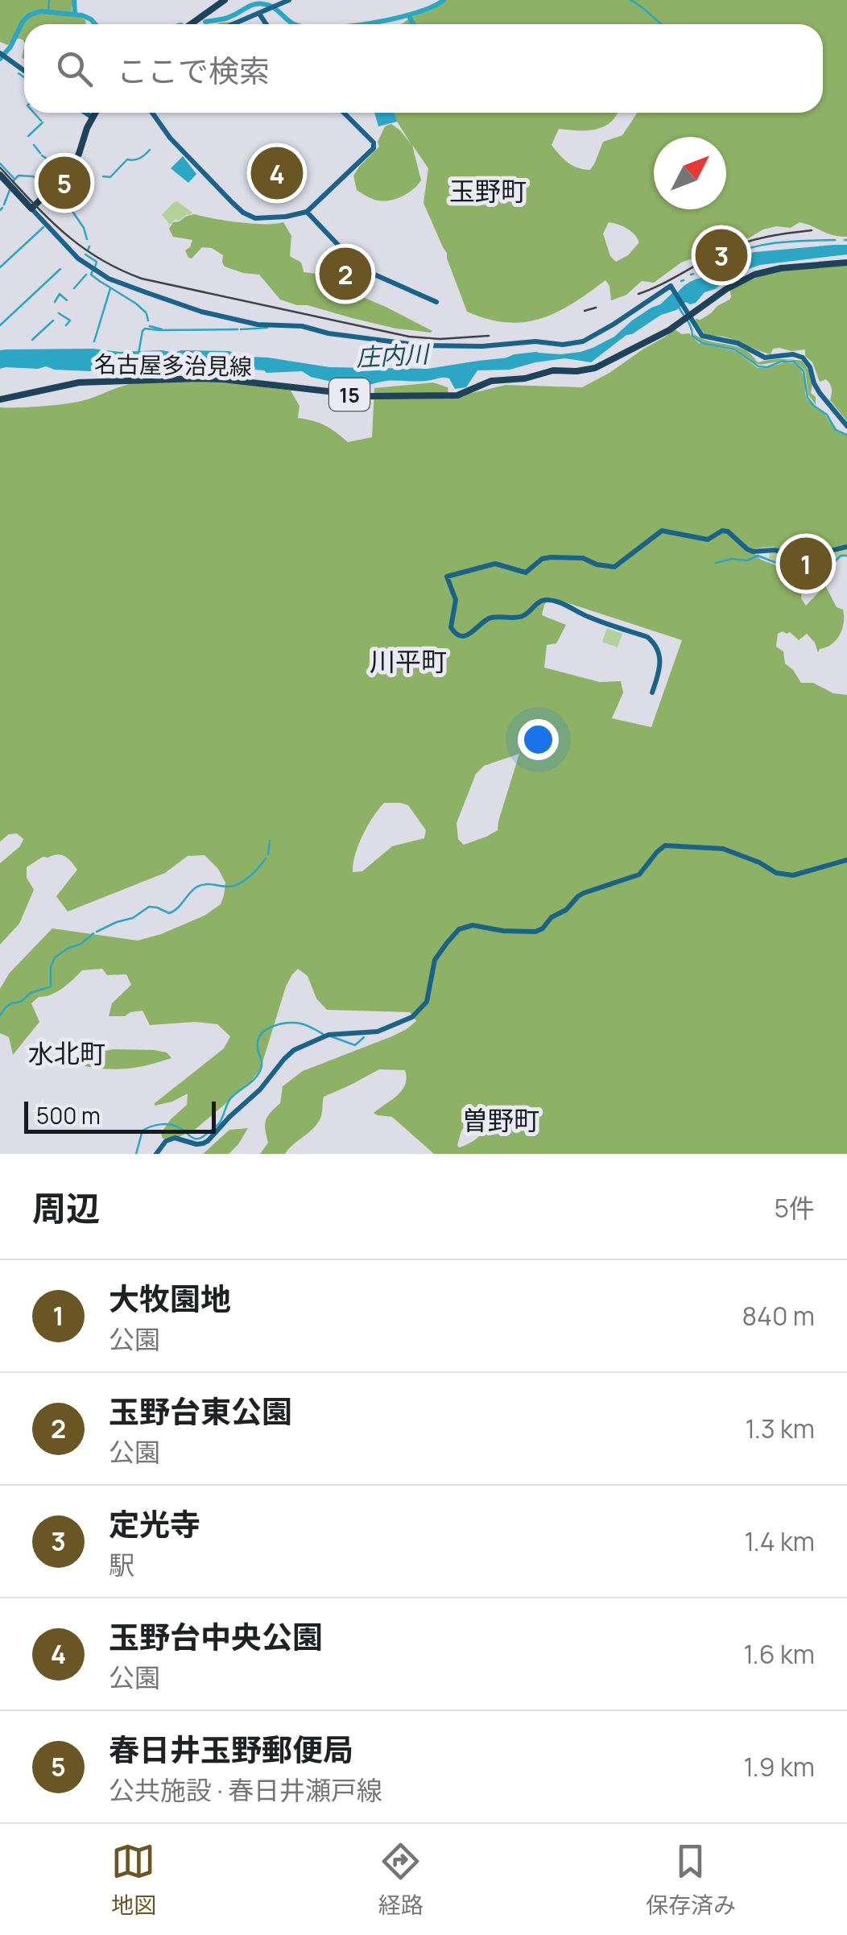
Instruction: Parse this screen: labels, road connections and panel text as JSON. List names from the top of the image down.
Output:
{
  "streets": {
    "main road": ["名古屋多治見線", "15"]
  },
  "districts": [
    "玉野町",
    "川平町",
    "水北町",
    "曽野町"
  ],
  "water": ["庄内川"],
  "scale_bar": "500 m",
  "north": "top right",
  "page": {
    "search": "ここで検索",
    "pins": [
      "4",
      "5",
      "3",
      "2",
      "1"
    ],
    "scale": "500 m",
    "heading": ["周辺", "5件"],
    "list": [
      {
        "mark": "1",
        "name": "大牧園地",
        "note": "公園",
        "value": "840 m"
      },
      {
        "mark": "2",
        "name": "玉野台東公園",
        "note": "公園",
        "value": "1.3 km"
      },
      {
        "mark": "3",
        "name": "定光寺",
        "note": "駅",
        "value": "1.4 km"
      },
      {
        "mark": "4",
        "name": "玉野台中央公園",
        "note": "公園",
        "value": "1.6 km"
      },
      {
        "mark": "5",
        "name": "春日井玉野郵便局",
        "note": "公共施設 · 春日井瀬戸線",
        "value": "1.9 km"
      }
    ],
    "nav": ["地図", "経路", "保存済み"]
  }
}
